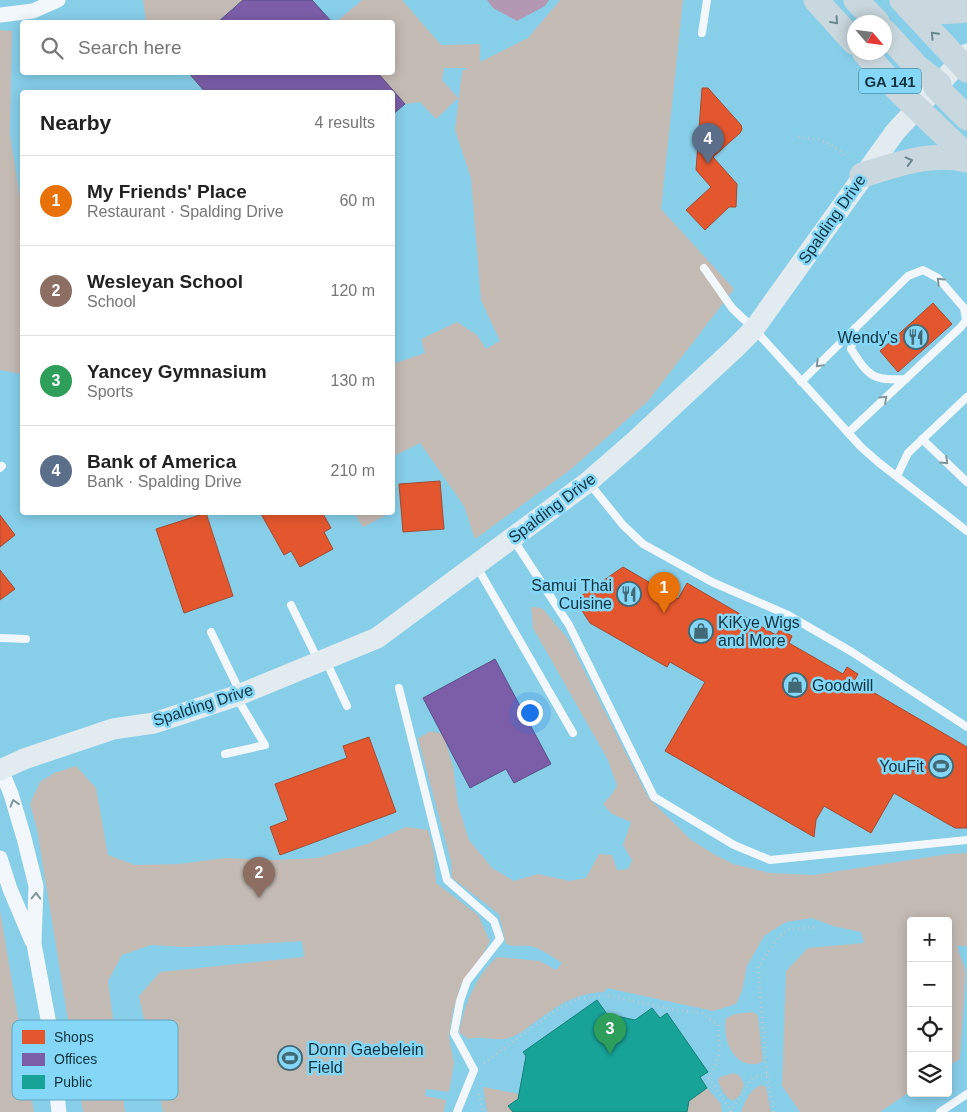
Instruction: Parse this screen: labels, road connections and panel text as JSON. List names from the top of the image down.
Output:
{
  "streets": {
    "highway": ["GA 141"],
    "main road": ["Spalding Drive"]
  },
  "crossings": [
    ["GA 141", "Spalding Drive"]
  ],
  "places": {
    "restaurant": ["Wendy's", "Samui Thai Cuisine"],
    "shop": ["KiKye Wigs and More", "Goodwill"],
    "sports": ["YouFit", "Donn Gaebelein Field"]
  },
  "legend": ["Shops", "Offices", "Public"],
  "north": "bottom right",
  "page": {
    "search": "Search here",
    "heading": ["Nearby", "4 results"],
    "pins": [
      "4",
      "1",
      "2",
      "3"
    ],
    "list": [
      {
        "mark": "1",
        "name": "My Friends' Place",
        "note": "Restaurant · Spalding Drive",
        "value": "60 m"
      },
      {
        "mark": "2",
        "name": "Wesleyan School",
        "note": "School",
        "value": "120 m"
      },
      {
        "mark": "3",
        "name": "Yancey Gymnasium",
        "note": "Sports",
        "value": "130 m"
      },
      {
        "mark": "4",
        "name": "Bank of America",
        "note": "Bank · Spalding Drive",
        "value": "210 m"
      }
    ],
    "map_buttons": ["+", "−"]
  }
}
